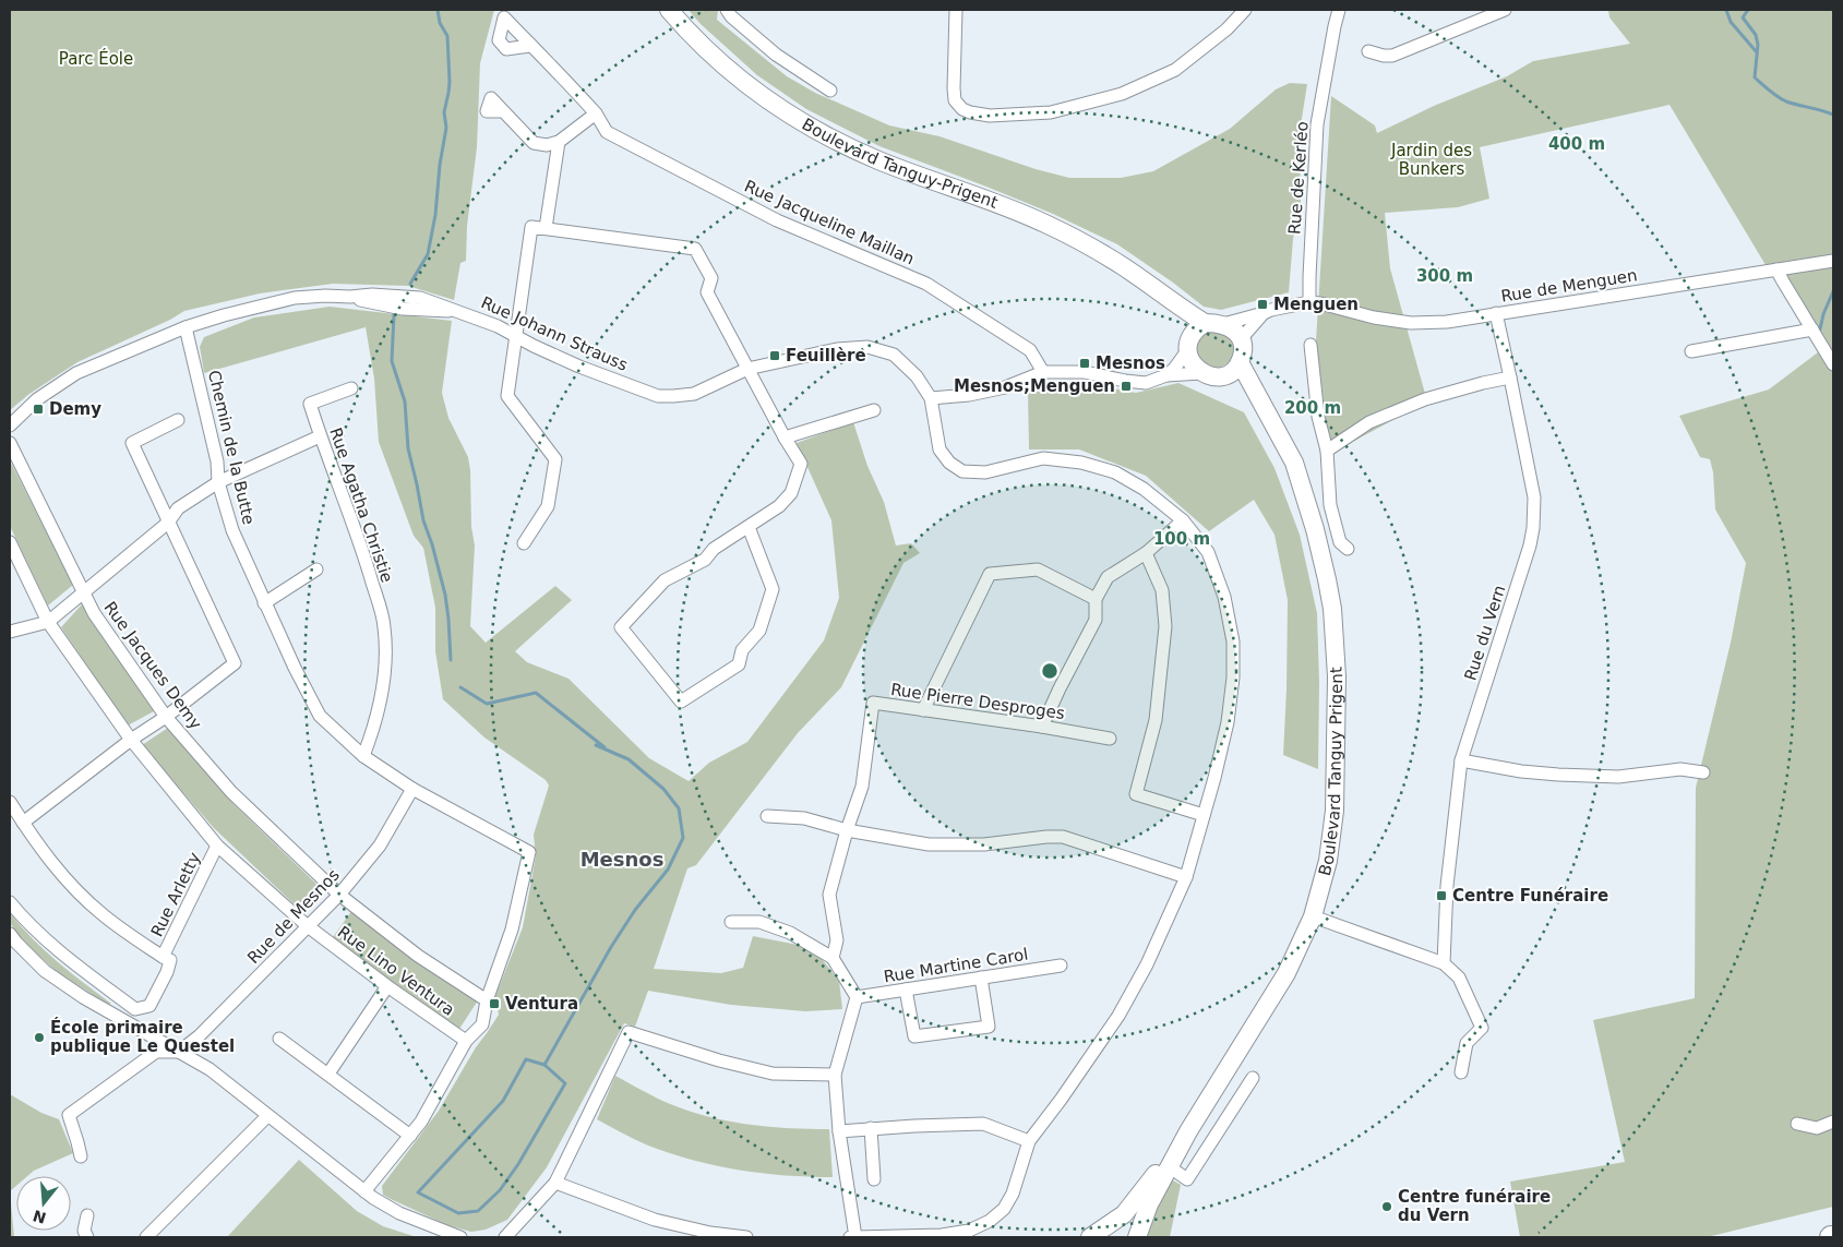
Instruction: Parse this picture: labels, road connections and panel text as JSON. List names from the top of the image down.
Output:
{
  "streets": {
    "street": [
      "Boulevard Tanguy-Prigent",
      "Rue de Kerléo",
      "Rue Jacqueline Maillan",
      "Rue de Menguen",
      "Rue Johann Strauss",
      "Chemin de la Butte",
      "Rue Agatha Christie",
      "Rue du Vern",
      "Rue Jacques Demy",
      "Rue Pierre Desproges",
      "Boulevard Tanguy Prigent",
      "Rue Arletty",
      "Rue de Mesnos",
      "Rue Martine Carol",
      "Rue Lino Ventura"
    ]
  },
  "crossings": [
    ["Boulevard Tanguy-Prigent", "Boulevard Tanguy Prigent"],
    ["Rue de Kerléo", "Rue de Menguen"],
    ["Rue de Menguen", "Rue du Vern"],
    ["Rue Johann Strauss", "Chemin de la Butte"],
    ["Chemin de la Butte", "Rue Agatha Christie"],
    ["Chemin de la Butte", "Rue de Mesnos"],
    ["Chemin de la Butte", "Rue Lino Ventura"],
    ["Rue Jacques Demy", "Rue de Mesnos"],
    ["Rue Jacques Demy", "Rue Lino Ventura"],
    ["Rue de Mesnos", "Rue Lino Ventura"]
  ],
  "districts": ["Mesnos"],
  "parks": ["Parc Éole", "Jardin des Bunkers"],
  "places": {
    "transit": [
      "Menguen",
      "Feuillère",
      "Mesnos",
      "Mesnos;Menguen",
      "Demy",
      "Centre Funéraire",
      "Ventura"
    ],
    "other": ["École primaire publique Le Questel", "Centre funéraire du Vern"]
  },
  "north": "bottom",
  "rings": [
    "400 m",
    "300 m",
    "200 m",
    "100 m"
  ]
}
